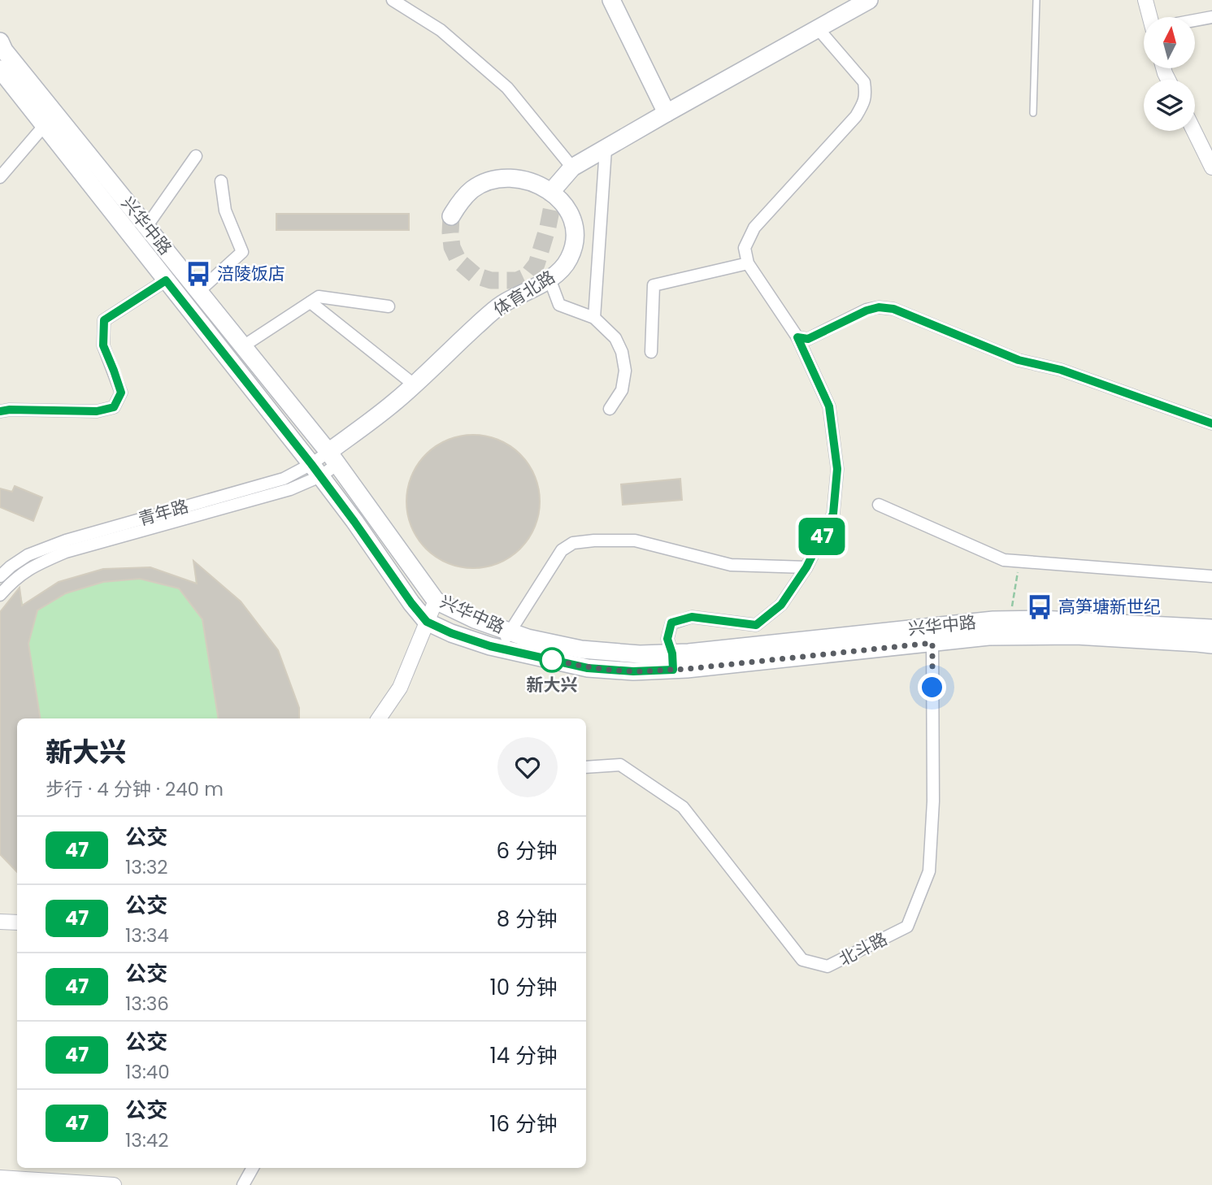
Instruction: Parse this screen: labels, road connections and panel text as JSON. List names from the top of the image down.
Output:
{
  "streets": {
    "main road": ["兴华中路", "体育北路"],
    "street": ["青年路", "北斗路"]
  },
  "crossings": [
    ["兴华中路", "体育北路"]
  ],
  "places": {
    "bus stop": ["涪陵饭店", "高笋塘新世纪"],
    "other": ["新大兴"]
  },
  "lines": ["bus line 47"],
  "north": "top",
  "page": {
    "on_map": "47",
    "heading": ["新大兴", "步行 · 4 分钟 · 240 m"],
    "list": [
      {
        "mark": "47",
        "name": "公交",
        "note": "13:32",
        "value": "6 分钟"
      },
      {
        "mark": "47",
        "name": "公交",
        "note": "13:34",
        "value": "8 分钟"
      },
      {
        "mark": "47",
        "name": "公交",
        "note": "13:36",
        "value": "10 分钟"
      },
      {
        "mark": "47",
        "name": "公交",
        "note": "13:40",
        "value": "14 分钟"
      },
      {
        "mark": "47",
        "name": "公交",
        "note": "13:42",
        "value": "16 分钟"
      }
    ]
  }
}
